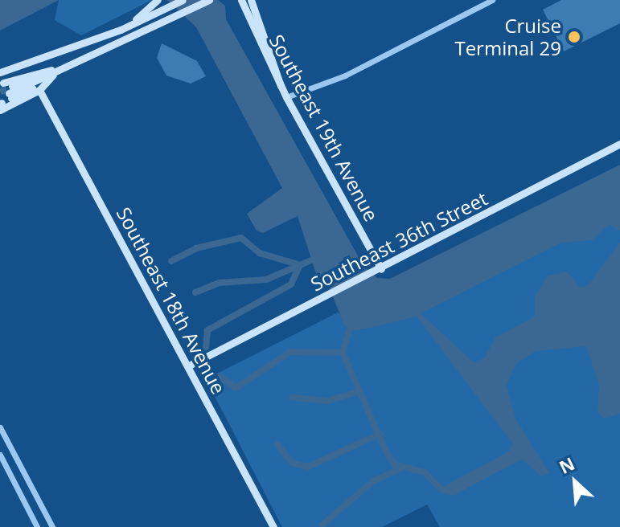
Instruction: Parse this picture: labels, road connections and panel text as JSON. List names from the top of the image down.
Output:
{
  "streets": {
    "street": ["Southeast 19th Avenue", "Southeast 36th Street", "Southeast 18th Avenue"]
  },
  "crossings": [
    ["Southeast 19th Avenue", "Southeast 36th Street"],
    ["Southeast 36th Street", "Southeast 18th Avenue"]
  ],
  "places": ["Cruise Terminal 29"],
  "north": "top left"
}
